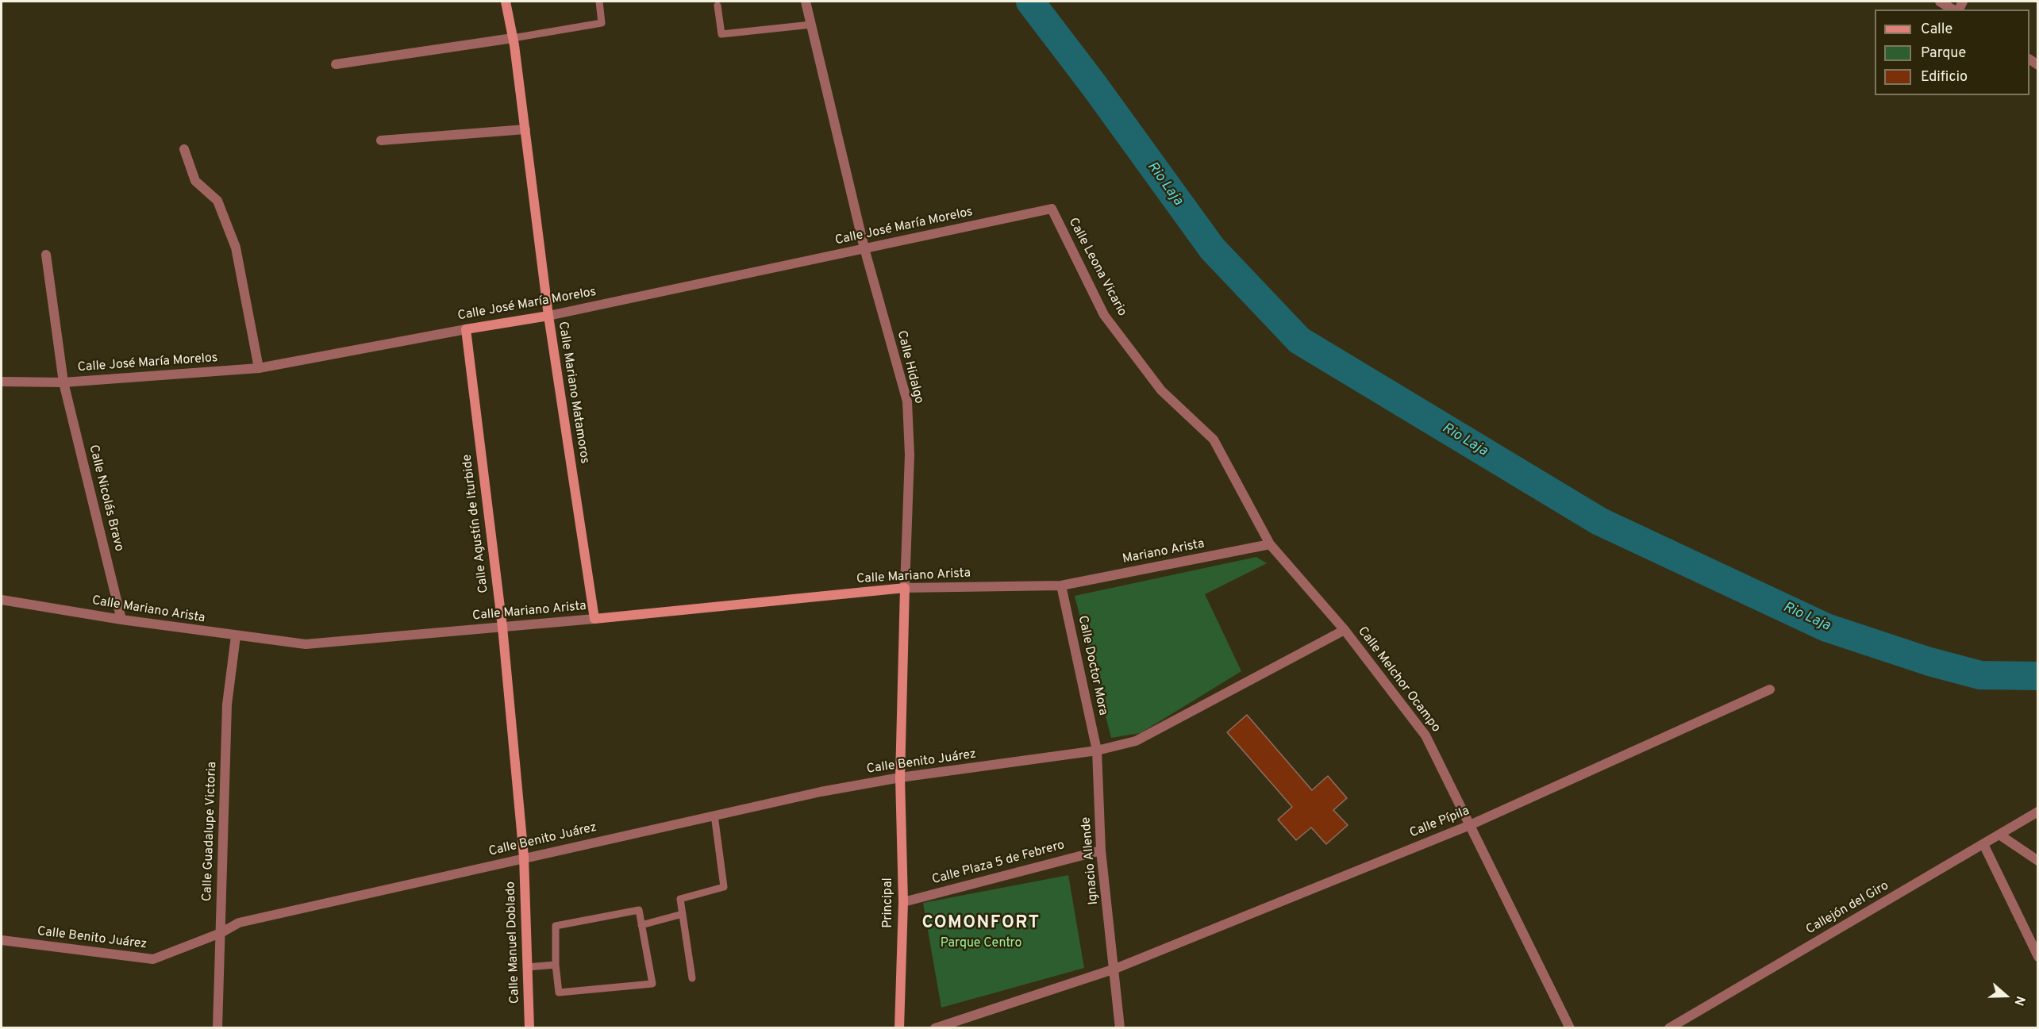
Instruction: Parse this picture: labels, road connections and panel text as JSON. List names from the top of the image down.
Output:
{
  "streets": {
    "street": [
      "Calle José María Morelos",
      "Calle Leona Vicario",
      "Calle Hidalgo",
      "Calle Mariano Matamoros",
      "Calle Nicolás Bravo",
      "Calle Agustín de Iturbide",
      "Mariano Arista",
      "Calle Mariano Arista",
      "Calle Doctor Mora",
      "Calle Melchor Ocampo",
      "Calle Benito Juárez",
      "Calle Pípila",
      "Calle Guadalupe Victoria",
      "Ignacio Allende",
      "Calle Plaza 5 de Febrero",
      "Principal",
      "Callejón del Giro",
      "Calle Manuel Doblado"
    ]
  },
  "crossings": [
    ["Calle José María Morelos", "Calle Leona Vicario"],
    ["Calle José María Morelos", "Calle Hidalgo"],
    ["Calle José María Morelos", "Calle Mariano Matamoros"],
    ["Calle José María Morelos", "Calle Nicolás Bravo"],
    ["Calle José María Morelos", "Calle Agustín de Iturbide"],
    ["Calle Leona Vicario", "Mariano Arista"],
    ["Calle Leona Vicario", "Calle Melchor Ocampo"],
    ["Calle Hidalgo", "Calle Mariano Arista"],
    ["Calle Hidalgo", "Calle Benito Juárez"],
    ["Calle Hidalgo", "Principal"],
    ["Calle Mariano Matamoros", "Calle Mariano Arista"],
    ["Calle Nicolás Bravo", "Calle Mariano Arista"],
    ["Calle Agustín de Iturbide", "Calle Mariano Arista"],
    ["Calle Agustín de Iturbide", "Calle Benito Juárez"],
    ["Calle Agustín de Iturbide", "Calle Manuel Doblado"],
    ["Mariano Arista", "Calle Mariano Arista"],
    ["Mariano Arista", "Calle Doctor Mora"],
    ["Mariano Arista", "Calle Melchor Ocampo"],
    ["Calle Mariano Arista", "Calle Doctor Mora"],
    ["Calle Mariano Arista", "Calle Guadalupe Victoria"],
    ["Calle Doctor Mora", "Calle Benito Juárez"],
    ["Calle Doctor Mora", "Ignacio Allende"],
    ["Calle Melchor Ocampo", "Calle Benito Juárez"],
    ["Calle Melchor Ocampo", "Calle Pípila"],
    ["Calle Benito Juárez", "Calle Guadalupe Victoria"],
    ["Calle Benito Juárez", "Ignacio Allende"],
    ["Calle Benito Juárez", "Principal"],
    ["Calle Benito Juárez", "Calle Manuel Doblado"],
    ["Calle Pípila", "Ignacio Allende"],
    ["Ignacio Allende", "Calle Plaza 5 de Febrero"],
    ["Calle Plaza 5 de Febrero", "Principal"]
  ],
  "districts": ["COMONFORT"],
  "water": ["Rio Laja"],
  "parks": ["Parque Centro"],
  "legend": ["Calle", "Parque", "Edificio"],
  "north": "right"
}
